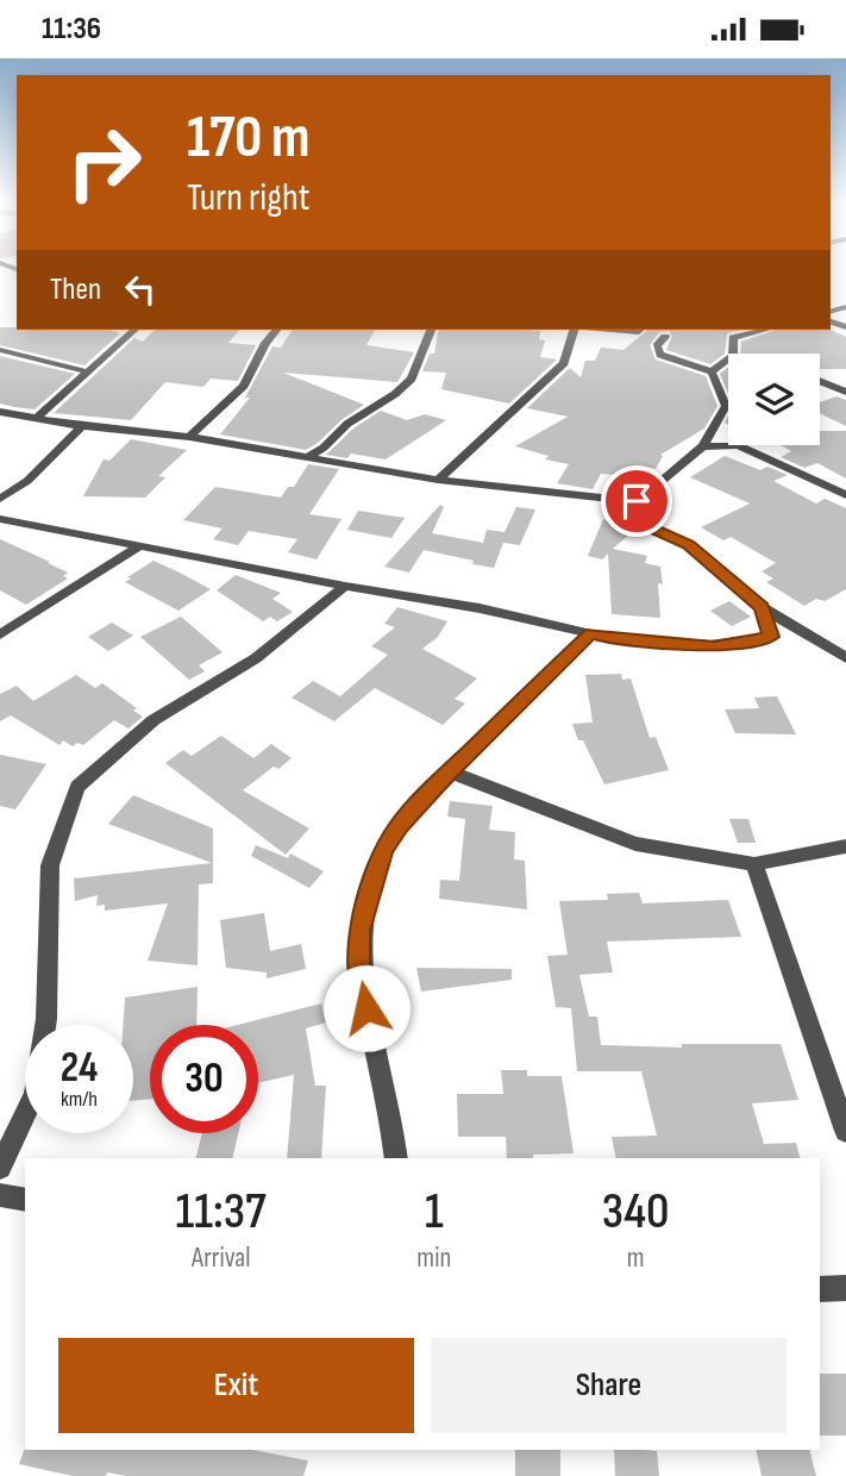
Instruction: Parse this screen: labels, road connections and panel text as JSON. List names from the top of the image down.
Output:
{
  "page": {
    "status": "11:36",
    "turn": ["170 m", "Turn right"],
    "then": "Then",
    "speed": "24 km/h",
    "limit": "30",
    "eta": [
      "11:37",
      "Arrival",
      "1",
      "min",
      "340",
      "m"
    ],
    "buttons": ["Exit", "Share"]
  }
}
